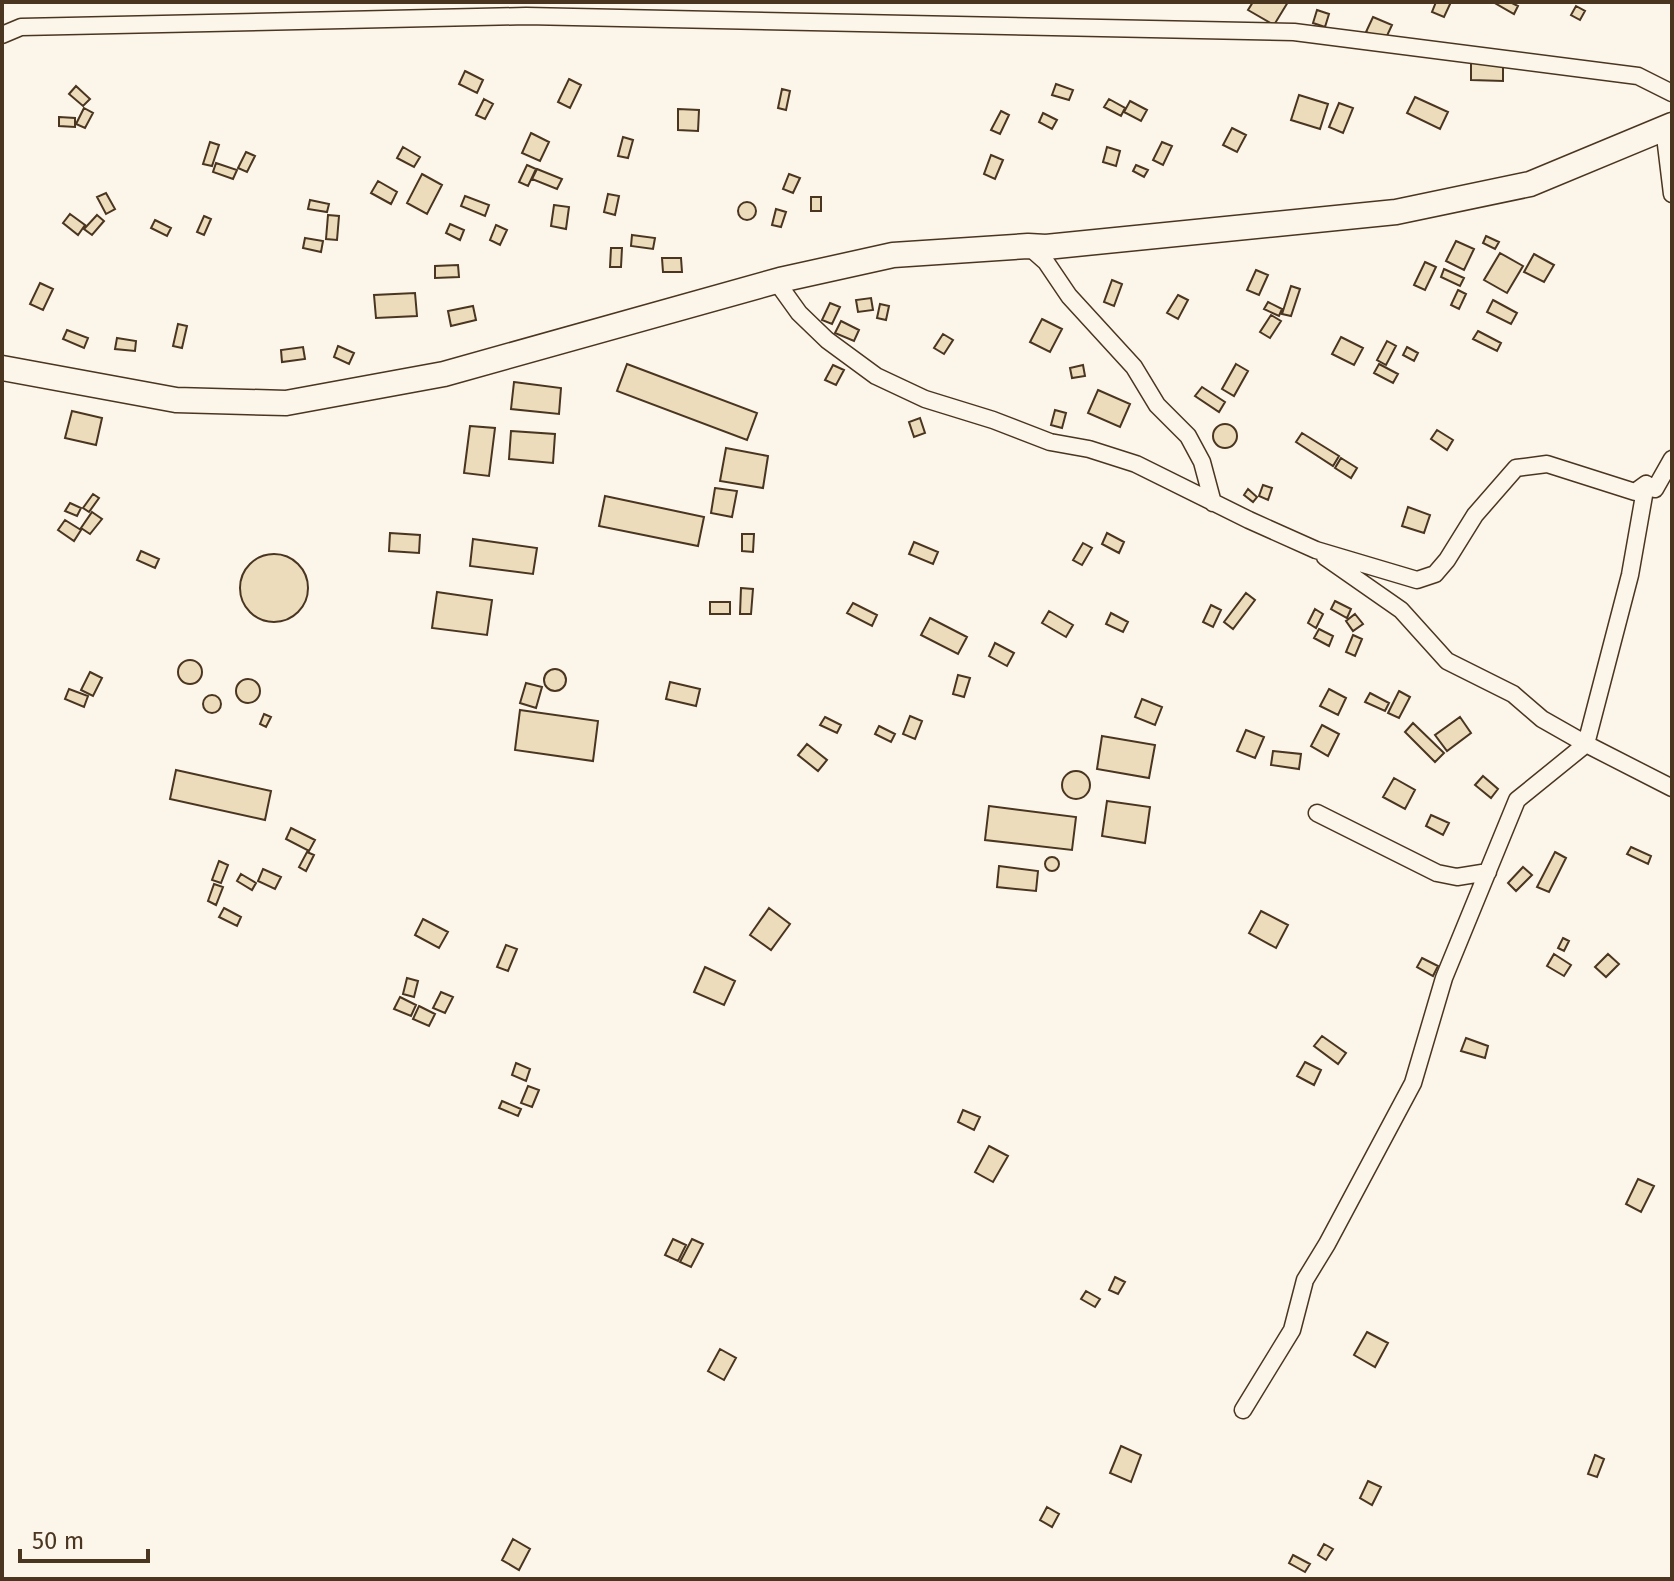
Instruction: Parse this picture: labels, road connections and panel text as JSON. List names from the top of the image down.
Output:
{
  "scale_bar": "50 m"
}
